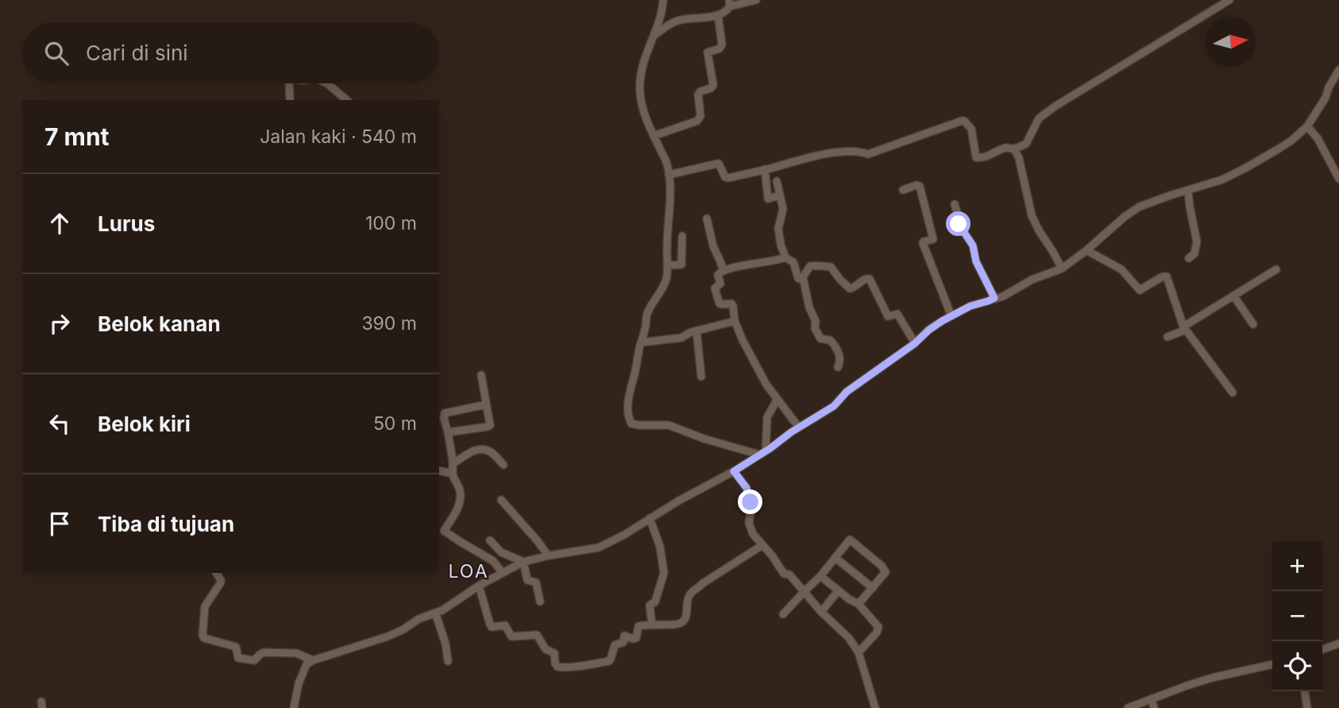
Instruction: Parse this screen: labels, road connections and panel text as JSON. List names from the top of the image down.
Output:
{
  "districts": ["LOA"],
  "north": "right",
  "page": {
    "search": "Cari di sini",
    "heading": ["7 mnt", "Jalan kaki · 540 m"],
    "list": [
      ["Lurus", "100 m"],
      ["Belok kanan", "390 m"],
      ["Belok kiri", "50 m"],
      "Tiba di tujuan"
    ],
    "map_buttons": ["+", "−"]
  }
}
